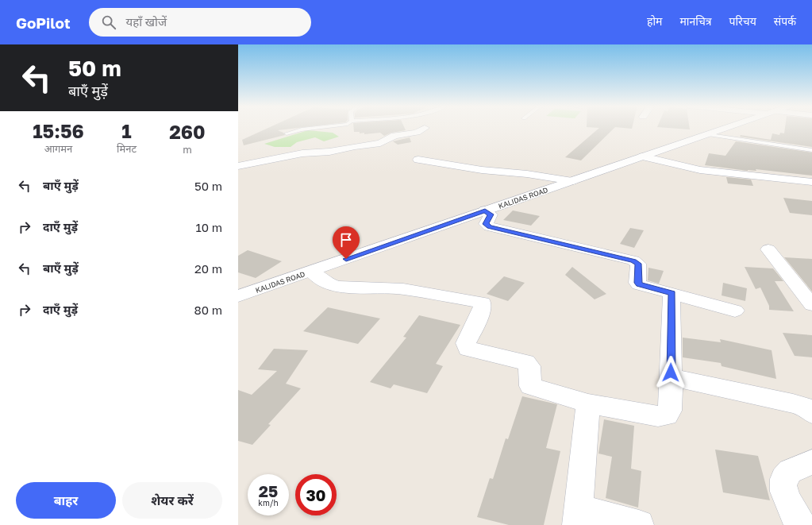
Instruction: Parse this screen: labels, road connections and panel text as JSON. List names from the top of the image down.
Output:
{
  "streets": {
    "street": ["KALIDAS ROAD"]
  },
  "page": {
    "header": "GoPilot",
    "search": "यहाँ खोजें",
    "nav": [
      "होम",
      "मानचित्र",
      "परिचय",
      "संपर्क"
    ],
    "turn": ["50 m", "बाएँ मुड़ें"],
    "eta": [
      "15:56",
      "आगमन",
      "1",
      "मिनट",
      "260",
      "m"
    ],
    "list": [
      {
        "name": "बाएँ मुड़ें",
        "value": "50 m"
      },
      {
        "name": "दाएँ मुड़ें",
        "value": "10 m"
      },
      {
        "name": "बाएँ मुड़ें",
        "value": "20 m"
      },
      {
        "name": "दाएँ मुड़ें",
        "value": "80 m"
      }
    ],
    "speed": "25 km/h",
    "limit": "30",
    "buttons": ["बाहर", "शेयर करें"]
  }
}
